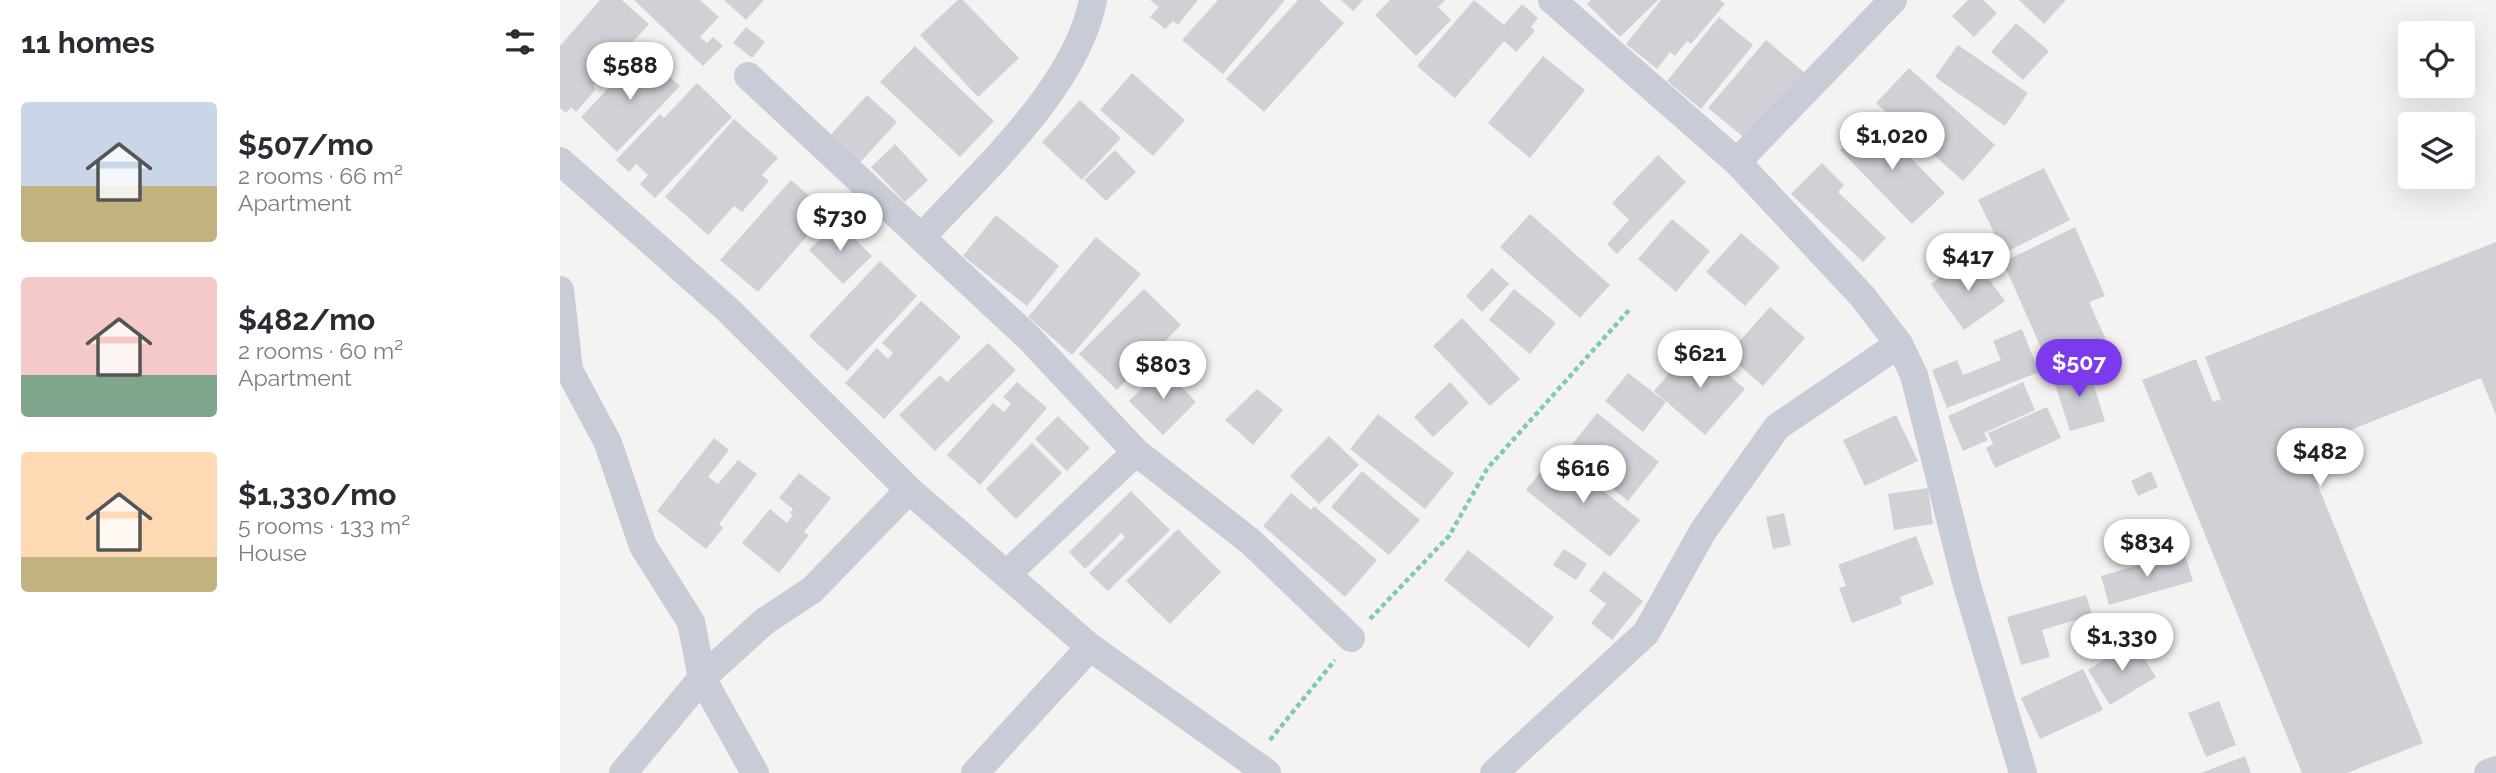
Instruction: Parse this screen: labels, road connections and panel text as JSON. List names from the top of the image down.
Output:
{
  "page": {
    "heading": "11 homes",
    "price": [
      "$588",
      "$1,020",
      "$730",
      "$417",
      "$621",
      "$507",
      "$803",
      "$482",
      "$616",
      "$834",
      "$1,330"
    ],
    "list": [
      {
        "name": "$507/mo",
        "note": "2 rooms · 66 m² · Apartment"
      },
      {
        "name": "$482/mo",
        "note": "2 rooms · 60 m² · Apartment"
      },
      {
        "name": "$1,330/mo",
        "note": "5 rooms · 133 m² · House"
      }
    ]
  }
}
